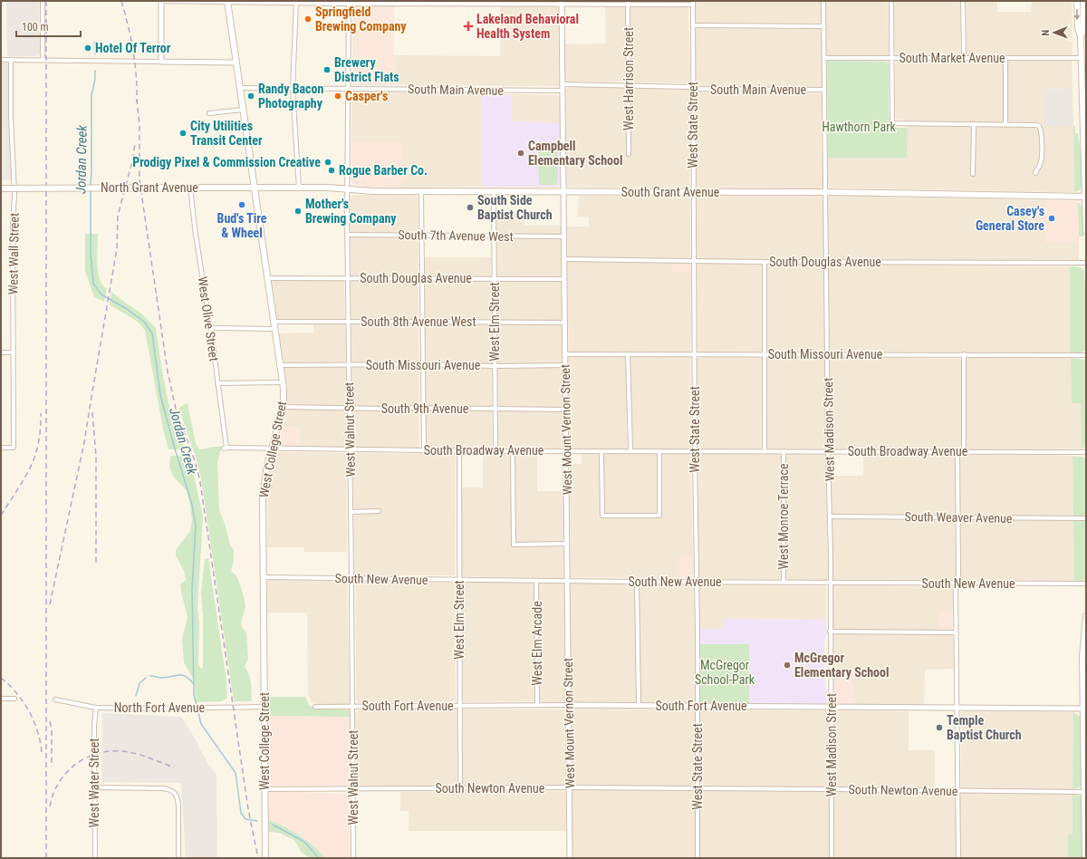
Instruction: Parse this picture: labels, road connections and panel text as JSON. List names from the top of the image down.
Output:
{
  "streets": {
    "main road": ["North Grant Avenue", "South Grant Avenue", "West College Street"],
    "street": [
      "South Market Avenue",
      "West Harrison Street",
      "South Main Avenue",
      "West State Street",
      "South 7th Avenue West",
      "West Wall Street",
      "South Douglas Avenue",
      "West Olive Street",
      "South 8th Avenue West",
      "West Elm Street",
      "South Missouri Avenue",
      "South 9th Avenue",
      "West Walnut Street",
      "West Mount Vernon Street",
      "West Madison Street",
      "South Broadway Avenue",
      "West Monroe Terrace",
      "South Weaver Avenue",
      "South New Avenue",
      "West Elm Arcade",
      "South Fort Avenue",
      "North Fort Avenue",
      "West Water Street",
      "South Newton Avenue"
    ]
  },
  "crossings": [
    ["South Market Avenue", "West Madison Street"],
    ["West Harrison Street", "South Main Avenue"],
    ["South Main Avenue", "West State Street"],
    ["South Main Avenue", "West Walnut Street"],
    ["South Main Avenue", "West Mount Vernon Street"],
    ["South Main Avenue", "West Madison Street"],
    ["South Main Avenue", "West College Street"],
    ["West State Street", "South Grant Avenue"],
    ["West State Street", "South Douglas Avenue"],
    ["West State Street", "South Missouri Avenue"],
    ["West State Street", "South Broadway Avenue"],
    ["West State Street", "South New Avenue"],
    ["West State Street", "South Fort Avenue"],
    ["West State Street", "South Newton Avenue"],
    ["North Grant Avenue", "South Grant Avenue"],
    ["North Grant Avenue", "West Olive Street"],
    ["North Grant Avenue", "West College Street"],
    ["South Grant Avenue", "West Elm Street"],
    ["South Grant Avenue", "West Walnut Street"],
    ["South Grant Avenue", "West Mount Vernon Street"],
    ["South Grant Avenue", "West Madison Street"],
    ["South Grant Avenue", "West College Street"],
    ["South 7th Avenue West", "West Elm Street"],
    ["South 7th Avenue West", "West Walnut Street"],
    ["South 7th Avenue West", "West Mount Vernon Street"],
    ["South Douglas Avenue", "West Elm Street"],
    ["South Douglas Avenue", "West Walnut Street"],
    ["South Douglas Avenue", "West Mount Vernon Street"],
    ["South Douglas Avenue", "West Madison Street"],
    ["South Douglas Avenue", "West College Street"],
    ["South Douglas Avenue", "West Monroe Terrace"],
    ["West Olive Street", "South Broadway Avenue"],
    ["South 8th Avenue West", "West Elm Street"],
    ["South 8th Avenue West", "West Walnut Street"],
    ["South 8th Avenue West", "West Mount Vernon Street"],
    ["South 8th Avenue West", "West College Street"],
    ["West Elm Street", "South Missouri Avenue"],
    ["West Elm Street", "South 9th Avenue"],
    ["West Elm Street", "South Broadway Avenue"],
    ["West Elm Street", "South New Avenue"],
    ["West Elm Street", "South Fort Avenue"],
    ["West Elm Street", "South Newton Avenue"],
    ["South Missouri Avenue", "West Walnut Street"],
    ["South Missouri Avenue", "West Mount Vernon Street"],
    ["South Missouri Avenue", "West Madison Street"],
    ["South Missouri Avenue", "West College Street"],
    ["South Missouri Avenue", "West Monroe Terrace"],
    ["South 9th Avenue", "West Walnut Street"],
    ["South 9th Avenue", "West Mount Vernon Street"],
    ["South 9th Avenue", "West College Street"],
    ["West Walnut Street", "South Broadway Avenue"],
    ["West Walnut Street", "South New Avenue"],
    ["West Walnut Street", "South Fort Avenue"],
    ["West Walnut Street", "South Newton Avenue"],
    ["West Mount Vernon Street", "South Broadway Avenue"],
    ["West Mount Vernon Street", "South New Avenue"],
    ["West Mount Vernon Street", "South Fort Avenue"],
    ["West Mount Vernon Street", "South Newton Avenue"],
    ["West Madison Street", "South Broadway Avenue"],
    ["West Madison Street", "South Weaver Avenue"],
    ["West Madison Street", "South New Avenue"],
    ["West Madison Street", "South Fort Avenue"],
    ["West Madison Street", "South Newton Avenue"],
    ["West College Street", "South Broadway Avenue"],
    ["West College Street", "South New Avenue"],
    ["West College Street", "North Fort Avenue"],
    ["West College Street", "South Newton Avenue"],
    ["South Broadway Avenue", "West Monroe Terrace"],
    ["West Monroe Terrace", "South New Avenue"],
    ["South New Avenue", "West Elm Arcade"],
    ["West Elm Arcade", "South Fort Avenue"],
    ["North Fort Avenue", "West Water Street"]
  ],
  "water": ["Jordan Creek"],
  "parks": ["Hawthorn Park", "McGregor School-Park"],
  "places": {
    "other": [
      "Springfield Brewing Company",
      "Hotel Of Terror",
      "Brewery District Flats",
      "Randy Bacon Photography",
      "Casper's",
      "City Utilities Transit Center",
      "Campbell Elementary School",
      "Prodigy Pixel & Commission Creative",
      "Rogue Barber Co.",
      "Bud's Tire & Wheel",
      "South Side Baptist Church",
      "Mother's Brewing Company",
      "Casey's General Store",
      "McGregor Elementary School",
      "Temple Baptist Church"
    ],
    "health": ["Lakeland Behavioral Health System"]
  },
  "scale_bar": "100 m",
  "north": "left"
}
